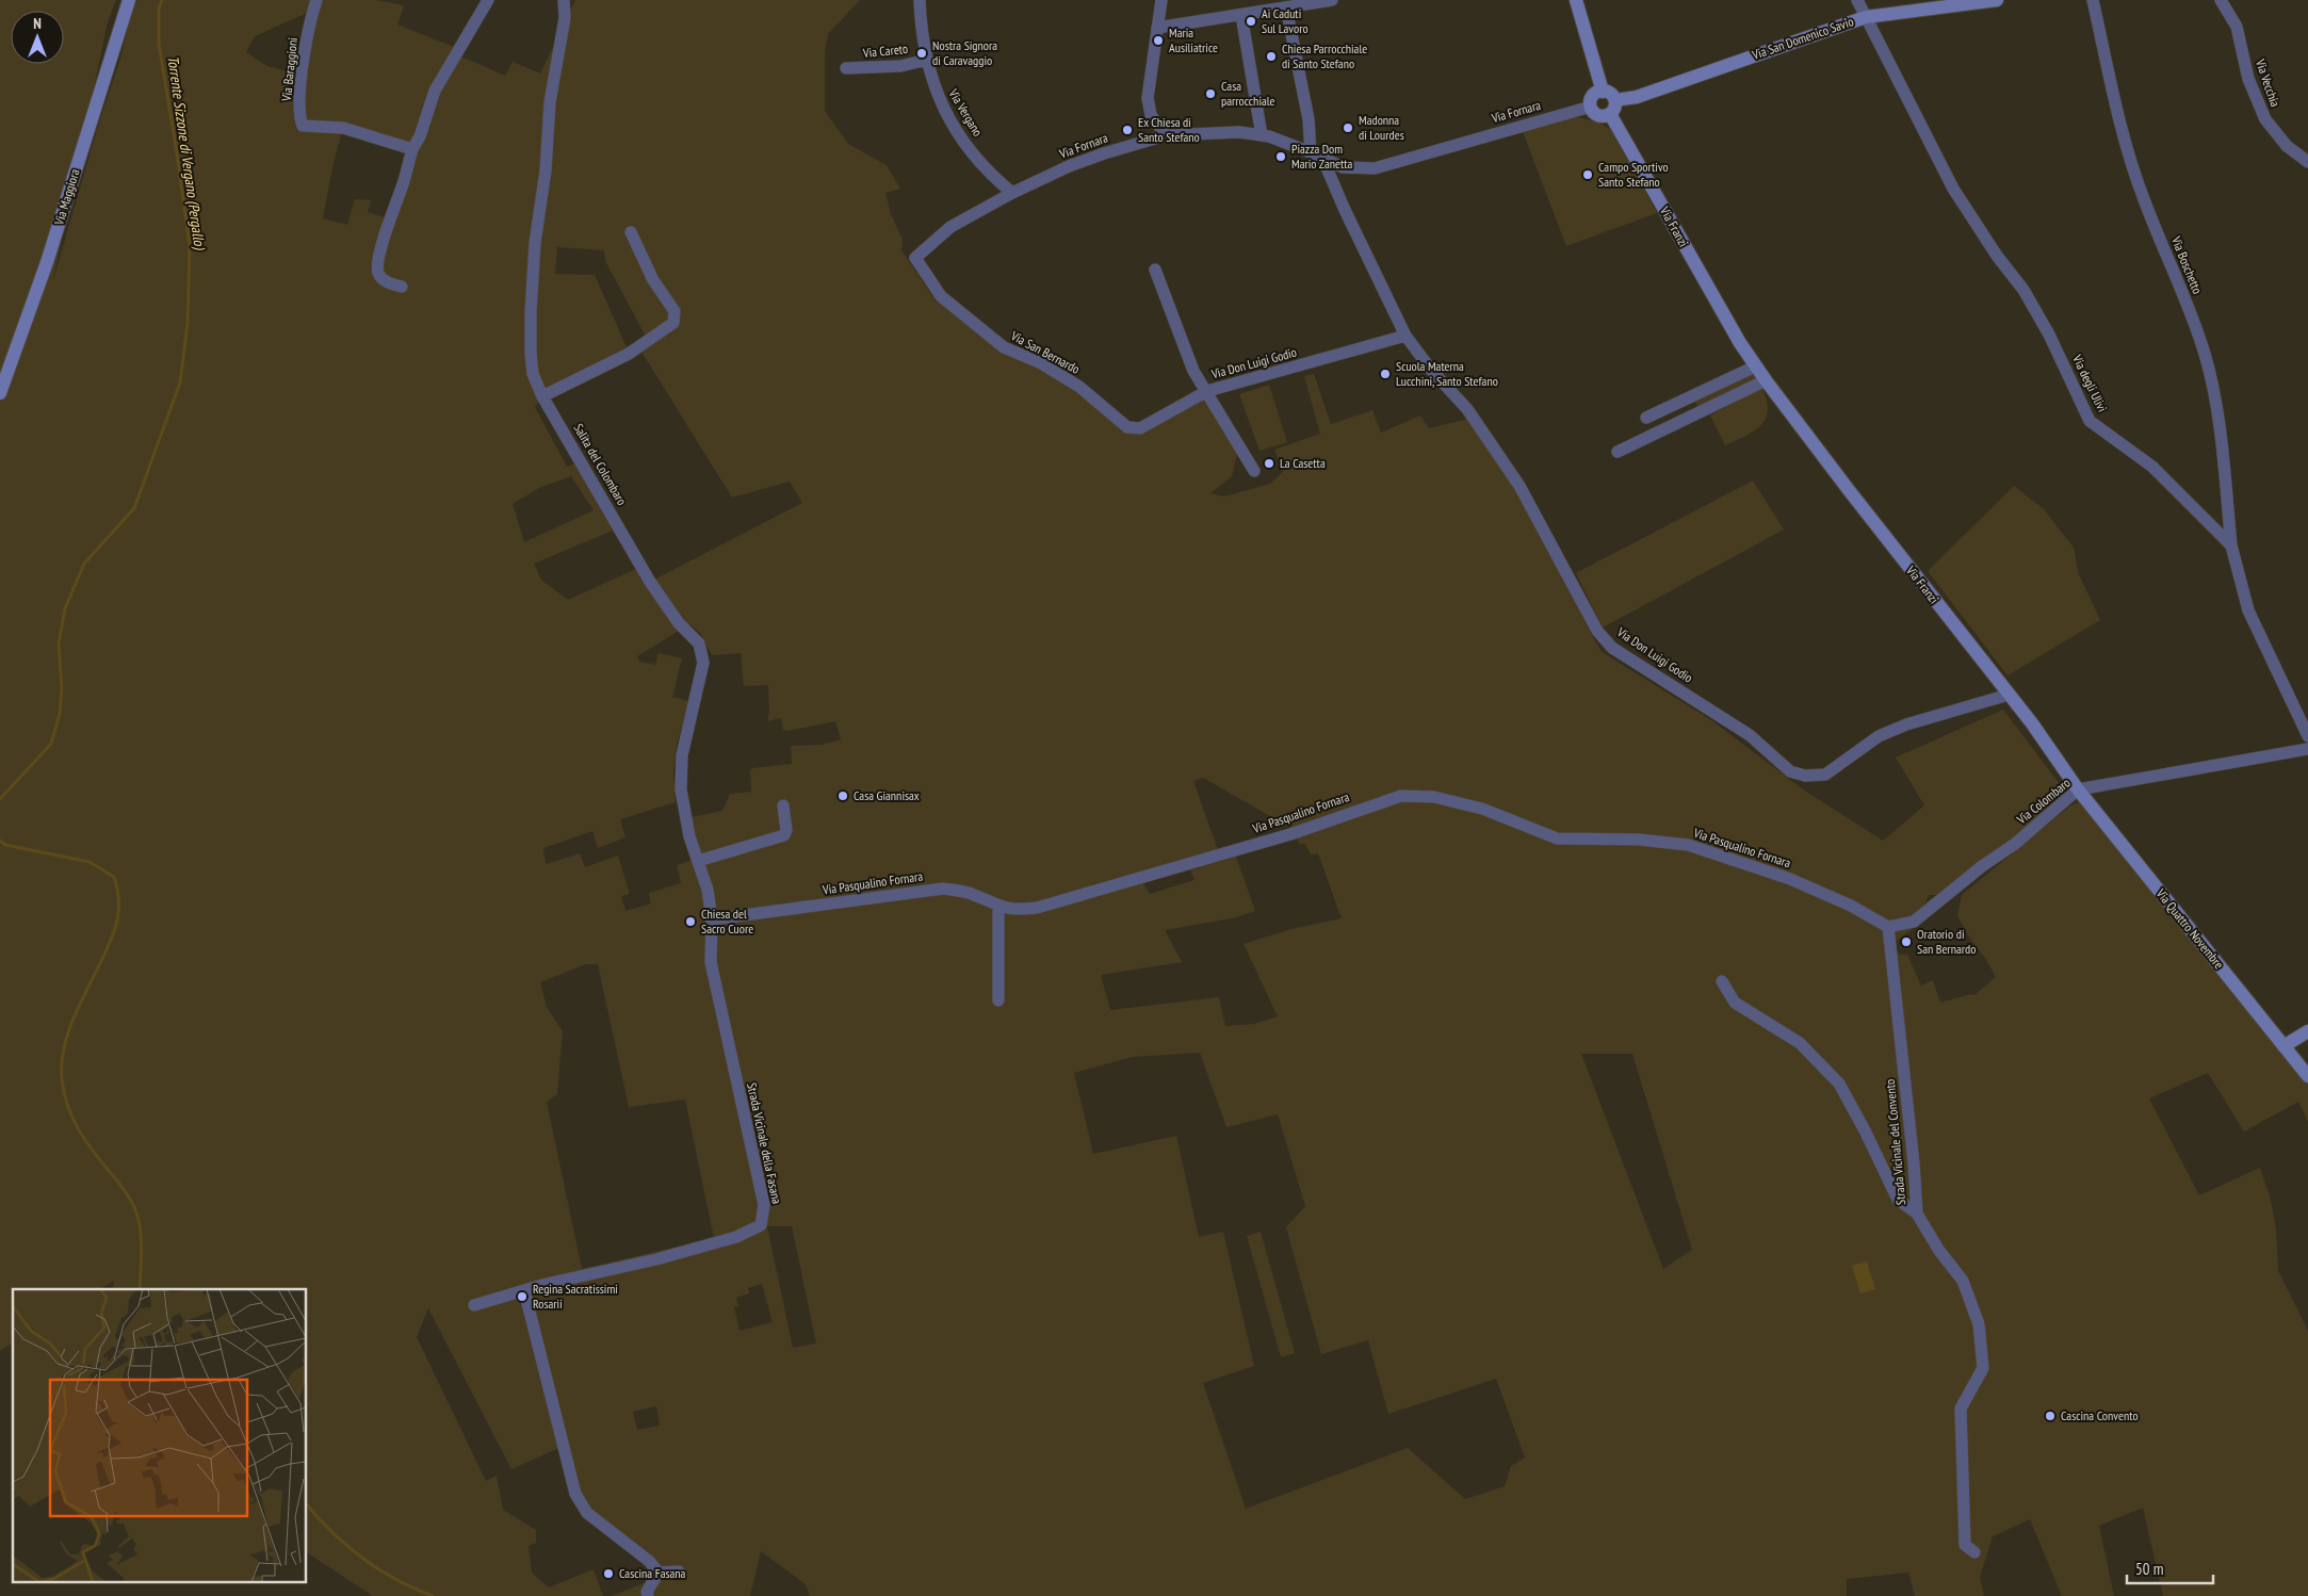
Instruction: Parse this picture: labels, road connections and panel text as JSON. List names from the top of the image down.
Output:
{
  "streets": {
    "main road": [
      "Via San Domenico Savio",
      "Via Maggiora",
      "Via Franzi",
      "Via Quattro Novembre"
    ],
    "street": [
      "Via Careto",
      "Via Baraggioni",
      "Via Vecchia",
      "Via Fornara",
      "Via Vergano",
      "Via Boschetto",
      "Via San Bernardo",
      "Via Don Luigi Godio",
      "Via degli Ulivi",
      "Salita del Colombaro",
      "Via Colombaro",
      "Via Pasqualino Fornara",
      "Strada Vicinale del Convento",
      "Strada Vicinale della Fasana"
    ]
  },
  "crossings": [
    ["Via San Domenico Savio", "Via Fornara"],
    ["Via San Domenico Savio", "Via Franzi"],
    ["Via San Domenico Savio", "Via degli Ulivi"],
    ["Via Careto", "Via Vergano"],
    ["Via Fornara", "Via Vergano"],
    ["Via Fornara", "Via Franzi"],
    ["Via Fornara", "Via San Bernardo"],
    ["Via Fornara", "Via Don Luigi Godio"],
    ["Via Franzi", "Via Don Luigi Godio"],
    ["Via Franzi", "Via Colombaro"],
    ["Via Franzi", "Via Quattro Novembre"],
    ["Via Boschetto", "Via degli Ulivi"],
    ["Via San Bernardo", "Via Don Luigi Godio"],
    ["Salita del Colombaro", "Via Pasqualino Fornara"],
    ["Salita del Colombaro", "Strada Vicinale della Fasana"],
    ["Via Colombaro", "Via Pasqualino Fornara"],
    ["Via Colombaro", "Via Quattro Novembre"],
    ["Via Colombaro", "Strada Vicinale del Convento"],
    ["Via Pasqualino Fornara", "Strada Vicinale del Convento"],
    ["Via Pasqualino Fornara", "Strada Vicinale della Fasana"]
  ],
  "water": ["Torrente Sizzone di Vergano (Pergallo)"],
  "places": [
    "Ai Caduti Sul Lavoro",
    "Maria Ausiliatrice",
    "Nostra Signora di Caravaggio",
    "Chiesa Parrocchiale di Santo Stefano",
    "Casa parrocchiale",
    "Madonna di Lourdes",
    "Ex Chiesa di Santo Stefano",
    "Piazza Dom Mario Zanetta",
    "Campo Sportivo Santo Stefano",
    "Scuola Materna Lucchini, Santo Stefano",
    "La Casetta",
    "Casa Giannisax",
    "Chiesa del Sacro Cuore",
    "Oratorio di San Bernardo",
    "Regina Sacratissimi Rosarii",
    "Cascina Convento",
    "Cascina Fasana"
  ],
  "scale_bar": "50 m",
  "north": "top"
}
